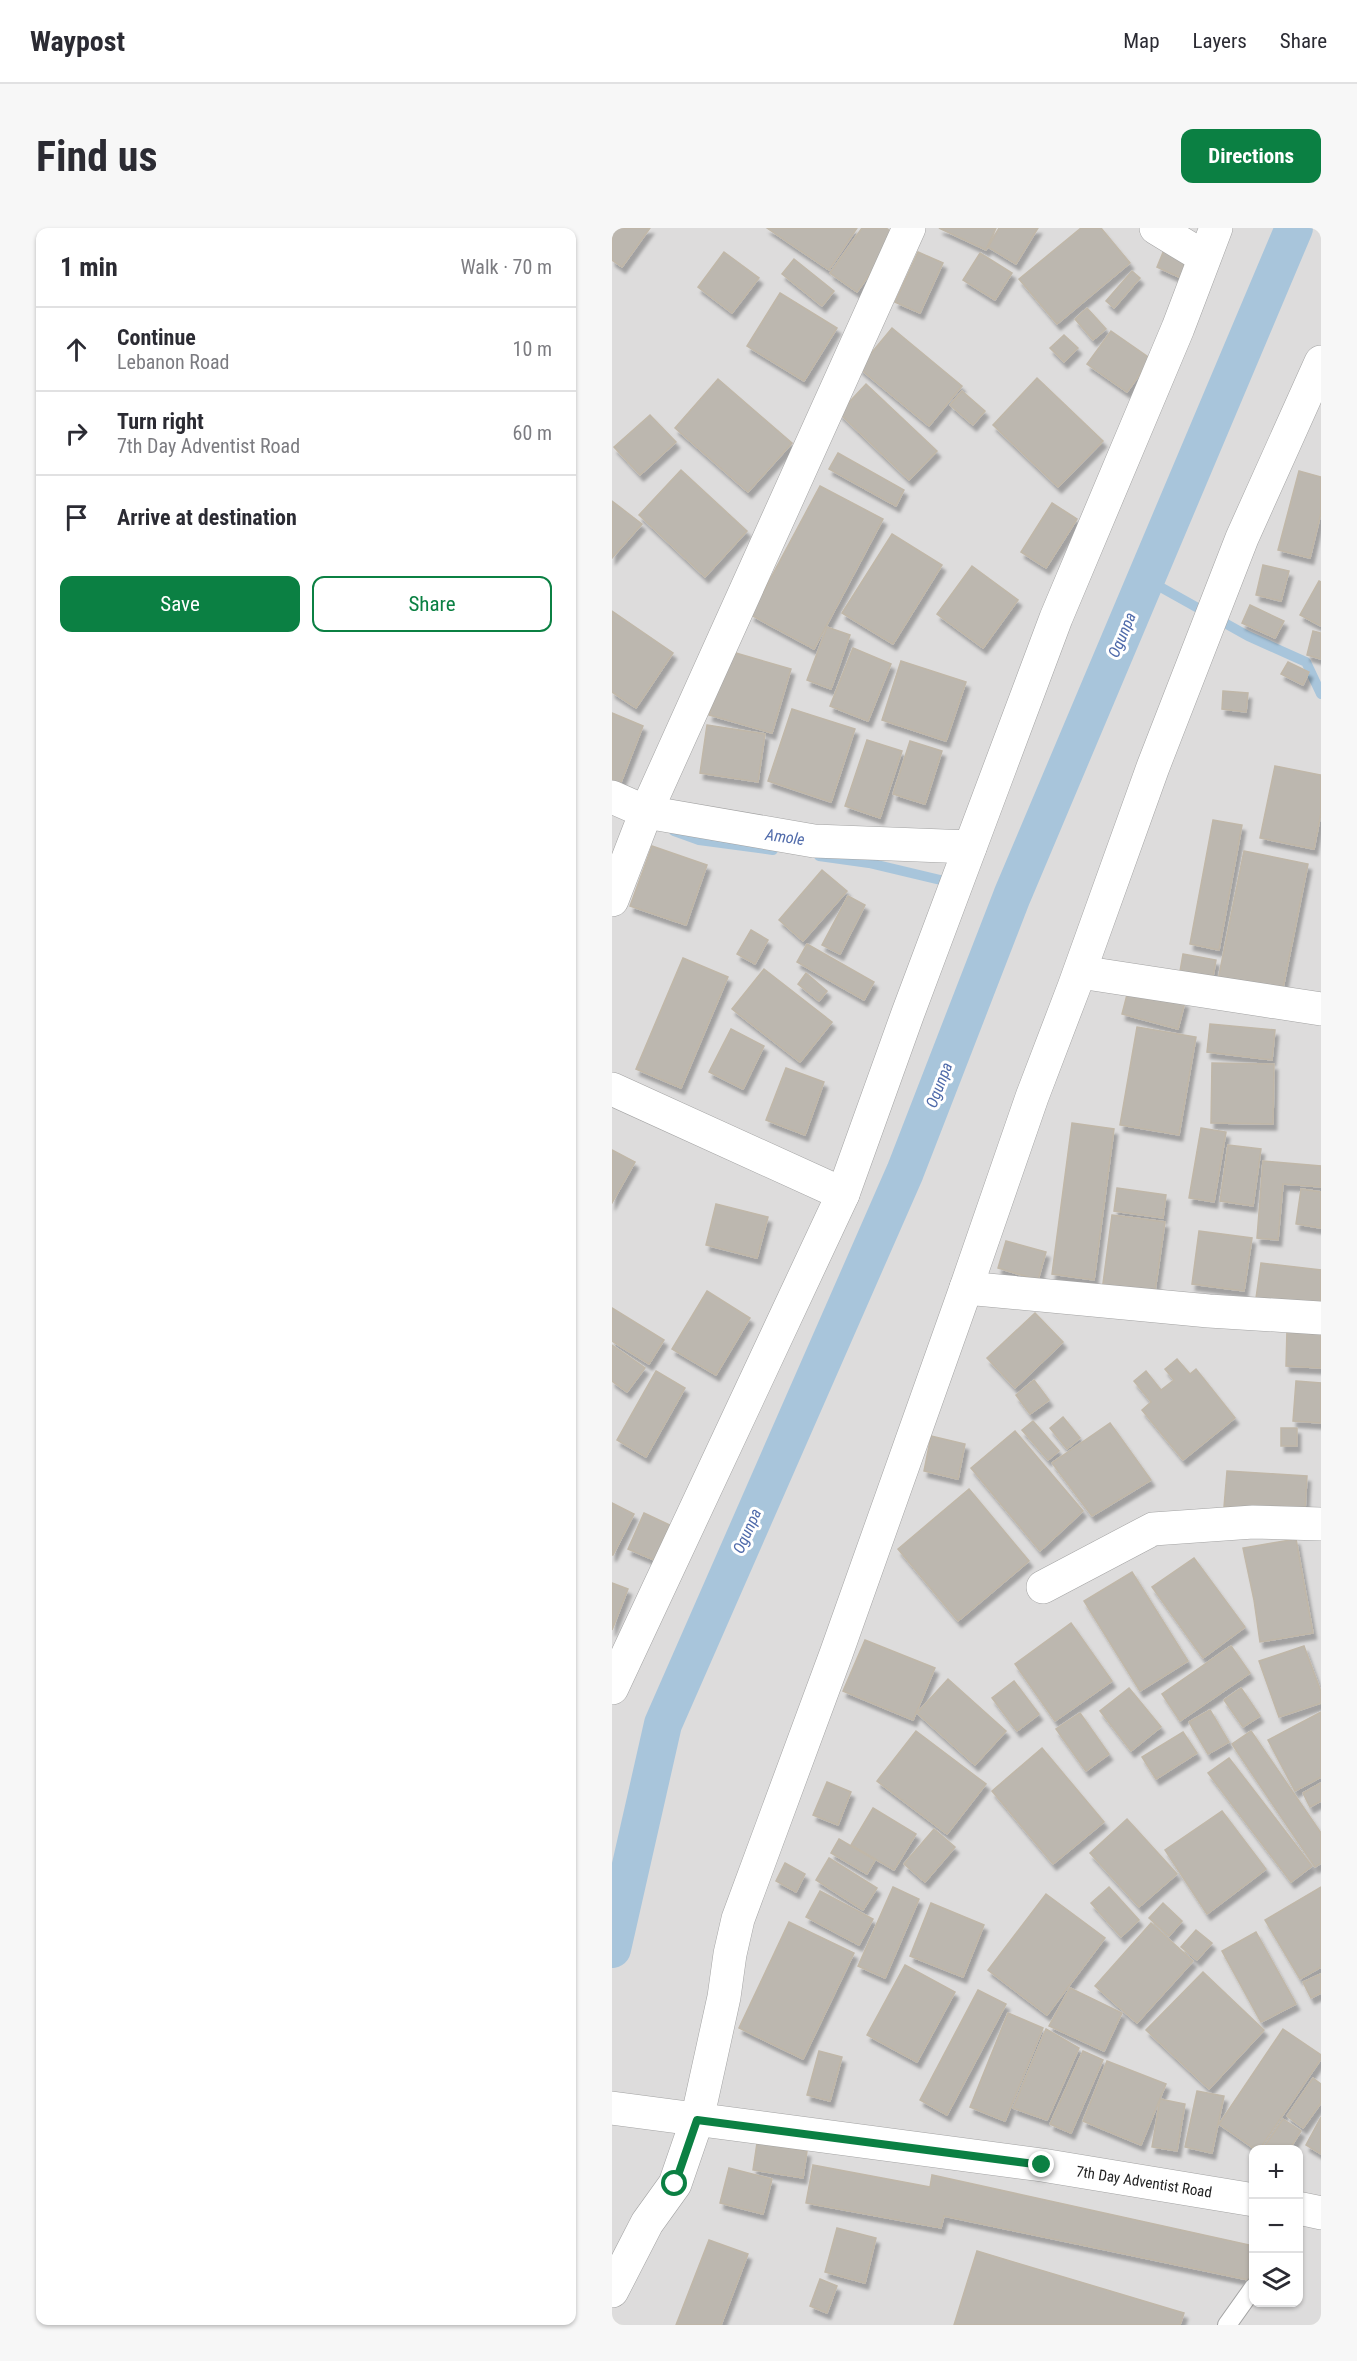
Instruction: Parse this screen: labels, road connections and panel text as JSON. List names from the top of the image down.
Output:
{
  "streets": {
    "street": ["7th Day Adventist Road"]
  },
  "water": ["Ogunpa", "Amole"],
  "page": {
    "header": "Waypost",
    "nav": ["Map", "Layers", "Share"],
    "buttons": [
      "Directions",
      ["Save", "Share"]
    ],
    "title": "Find us",
    "heading": ["1 min", "Walk · 70 m"],
    "list": [
      ["Continue", "Lebanon Road", "10 m"],
      ["Turn right", "7th Day Adventist Road", "60 m"],
      "Arrive at destination"
    ],
    "map_buttons": ["+", "−"]
  }
}
